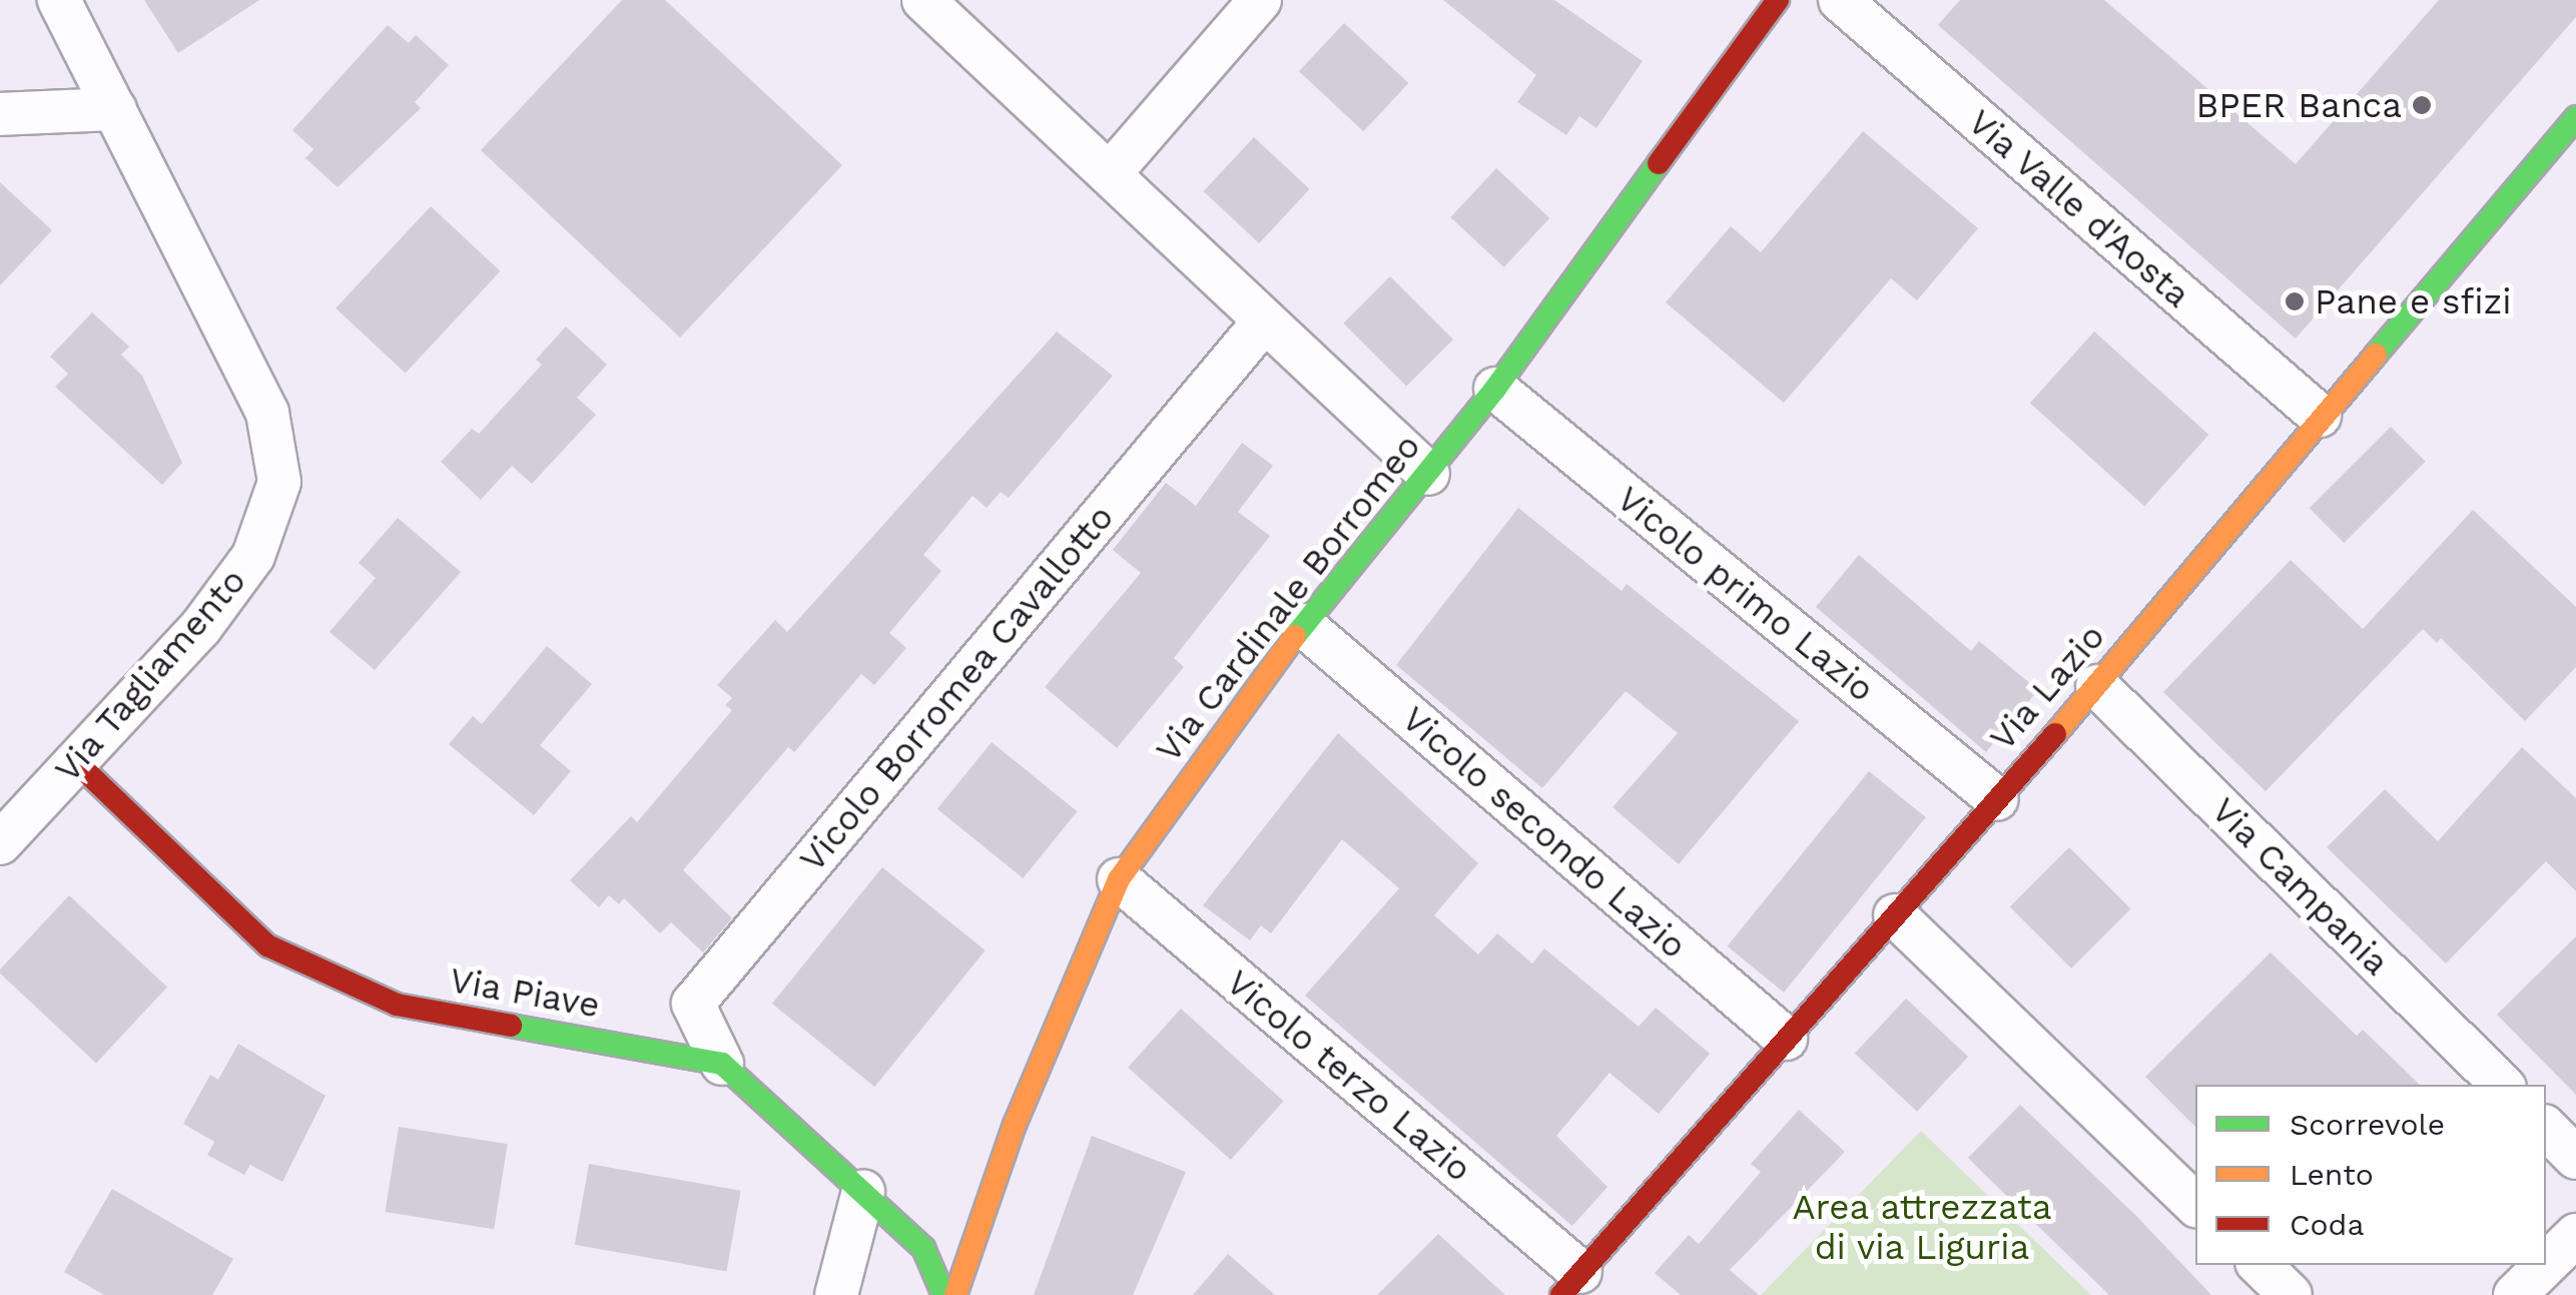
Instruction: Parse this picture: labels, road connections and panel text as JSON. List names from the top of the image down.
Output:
{
  "streets": {
    "street": [
      "Via Valle d'Aosta",
      "Vicolo primo Lazio",
      "Via Cardinale Borromeo",
      "Via Tagliamento",
      "Via Lazio",
      "Vicolo Borromea Cavallotto",
      "Vicolo secondo Lazio",
      "Via Campania",
      "Via Piave",
      "Vicolo terzo Lazio"
    ]
  },
  "crossings": [
    ["Via Valle d'Aosta", "Via Lazio"],
    ["Vicolo primo Lazio", "Via Cardinale Borromeo"],
    ["Vicolo primo Lazio", "Via Lazio"],
    ["Via Cardinale Borromeo", "Vicolo secondo Lazio"],
    ["Via Cardinale Borromeo", "Vicolo terzo Lazio"],
    ["Via Tagliamento", "Via Piave"],
    ["Via Lazio", "Vicolo secondo Lazio"],
    ["Via Lazio", "Via Campania"],
    ["Via Lazio", "Vicolo terzo Lazio"],
    ["Vicolo Borromea Cavallotto", "Via Piave"]
  ],
  "parks": ["Area attrezzata di via Liguria"],
  "places": ["BPER Banca", "Pane e sfizi"],
  "legend": ["Scorrevole", "Lento", "Coda"]
}
